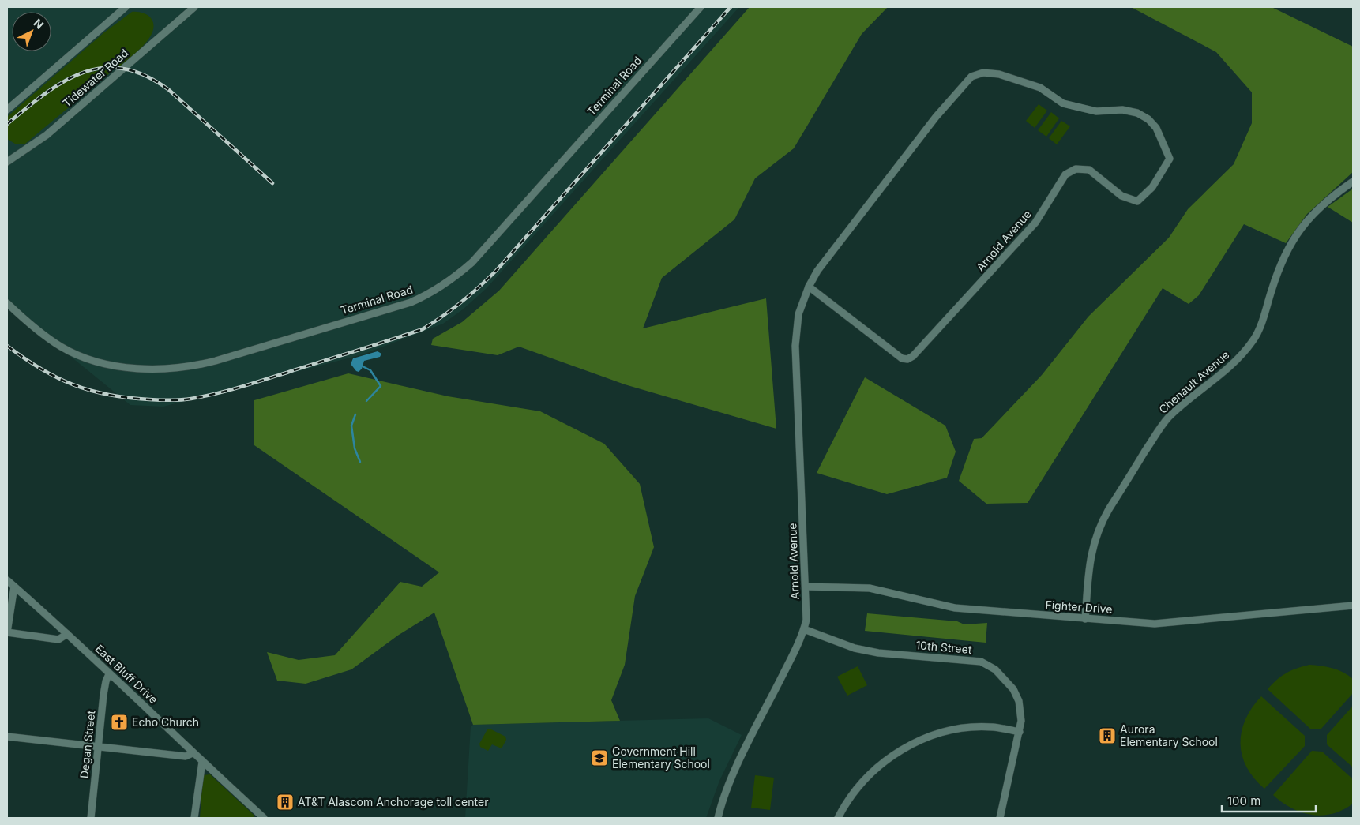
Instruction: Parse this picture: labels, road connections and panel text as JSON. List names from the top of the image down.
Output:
{
  "streets": {
    "street": [
      "Tidewater Road",
      "Terminal Road",
      "Arnold Avenue",
      "Chenault Avenue",
      "Fighter Drive",
      "10th Street",
      "East Bluff Drive",
      "Degan Street"
    ]
  },
  "crossings": [
    ["Arnold Avenue", "Fighter Drive"],
    ["Arnold Avenue", "10th Street"],
    ["Chenault Avenue", "Fighter Drive"],
    ["East Bluff Drive", "Degan Street"]
  ],
  "places": {
    "church": ["Echo Church"],
    "building": ["Aurora Elementary School", "AT&T Alascom Anchorage toll center"],
    "school or university": ["Government Hill Elementary School"]
  },
  "scale_bar": "100 m",
  "north": "top right"
}
